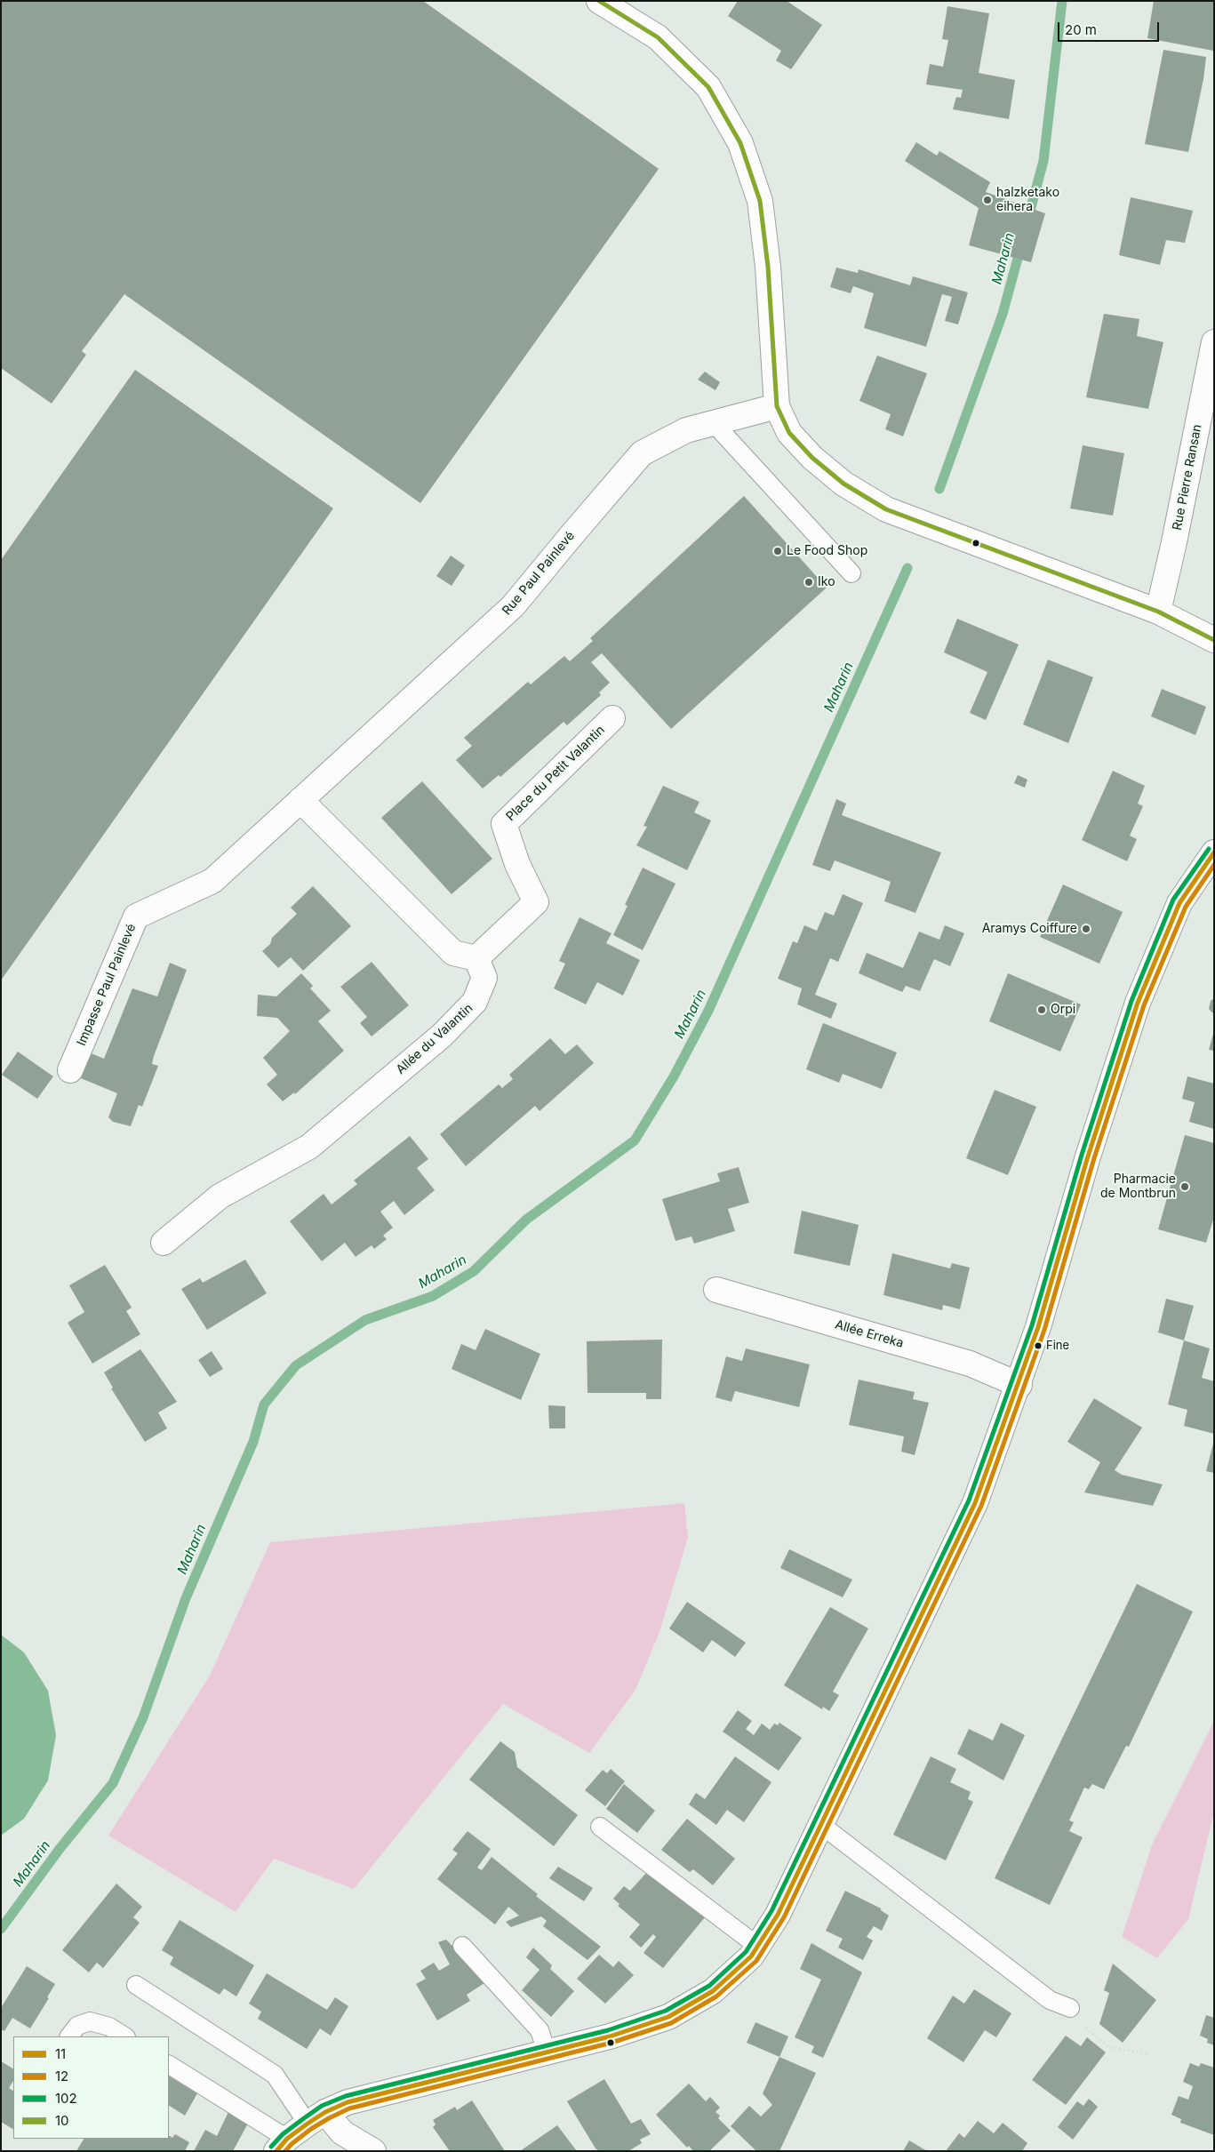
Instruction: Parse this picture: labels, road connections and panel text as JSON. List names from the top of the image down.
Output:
{
  "streets": {
    "street": [
      "Rue Pierre Ransan",
      "Rue Paul Painlevé",
      "Place du Petit Valantin",
      "Impasse Paul Painlevé",
      "Allée du Valantin",
      "Allée Erreka"
    ]
  },
  "crossings": [
    ["Rue Paul Painlevé", "Impasse Paul Painlevé"],
    ["Place du Petit Valantin", "Allée du Valantin"]
  ],
  "water": ["Maharin"],
  "places": [
    "halzketako eihera",
    "Le Food Shop",
    "Iko",
    "Aramys Coiffure",
    "Orpi",
    "Pharmacie de Montbrun",
    "Fine"
  ],
  "lines": [
    "transit line 10",
    "transit line 102",
    "transit line 11",
    "transit line 12"
  ],
  "legend": [
    "11",
    "12",
    "102",
    "10"
  ],
  "scale_bar": "20 m"
}
